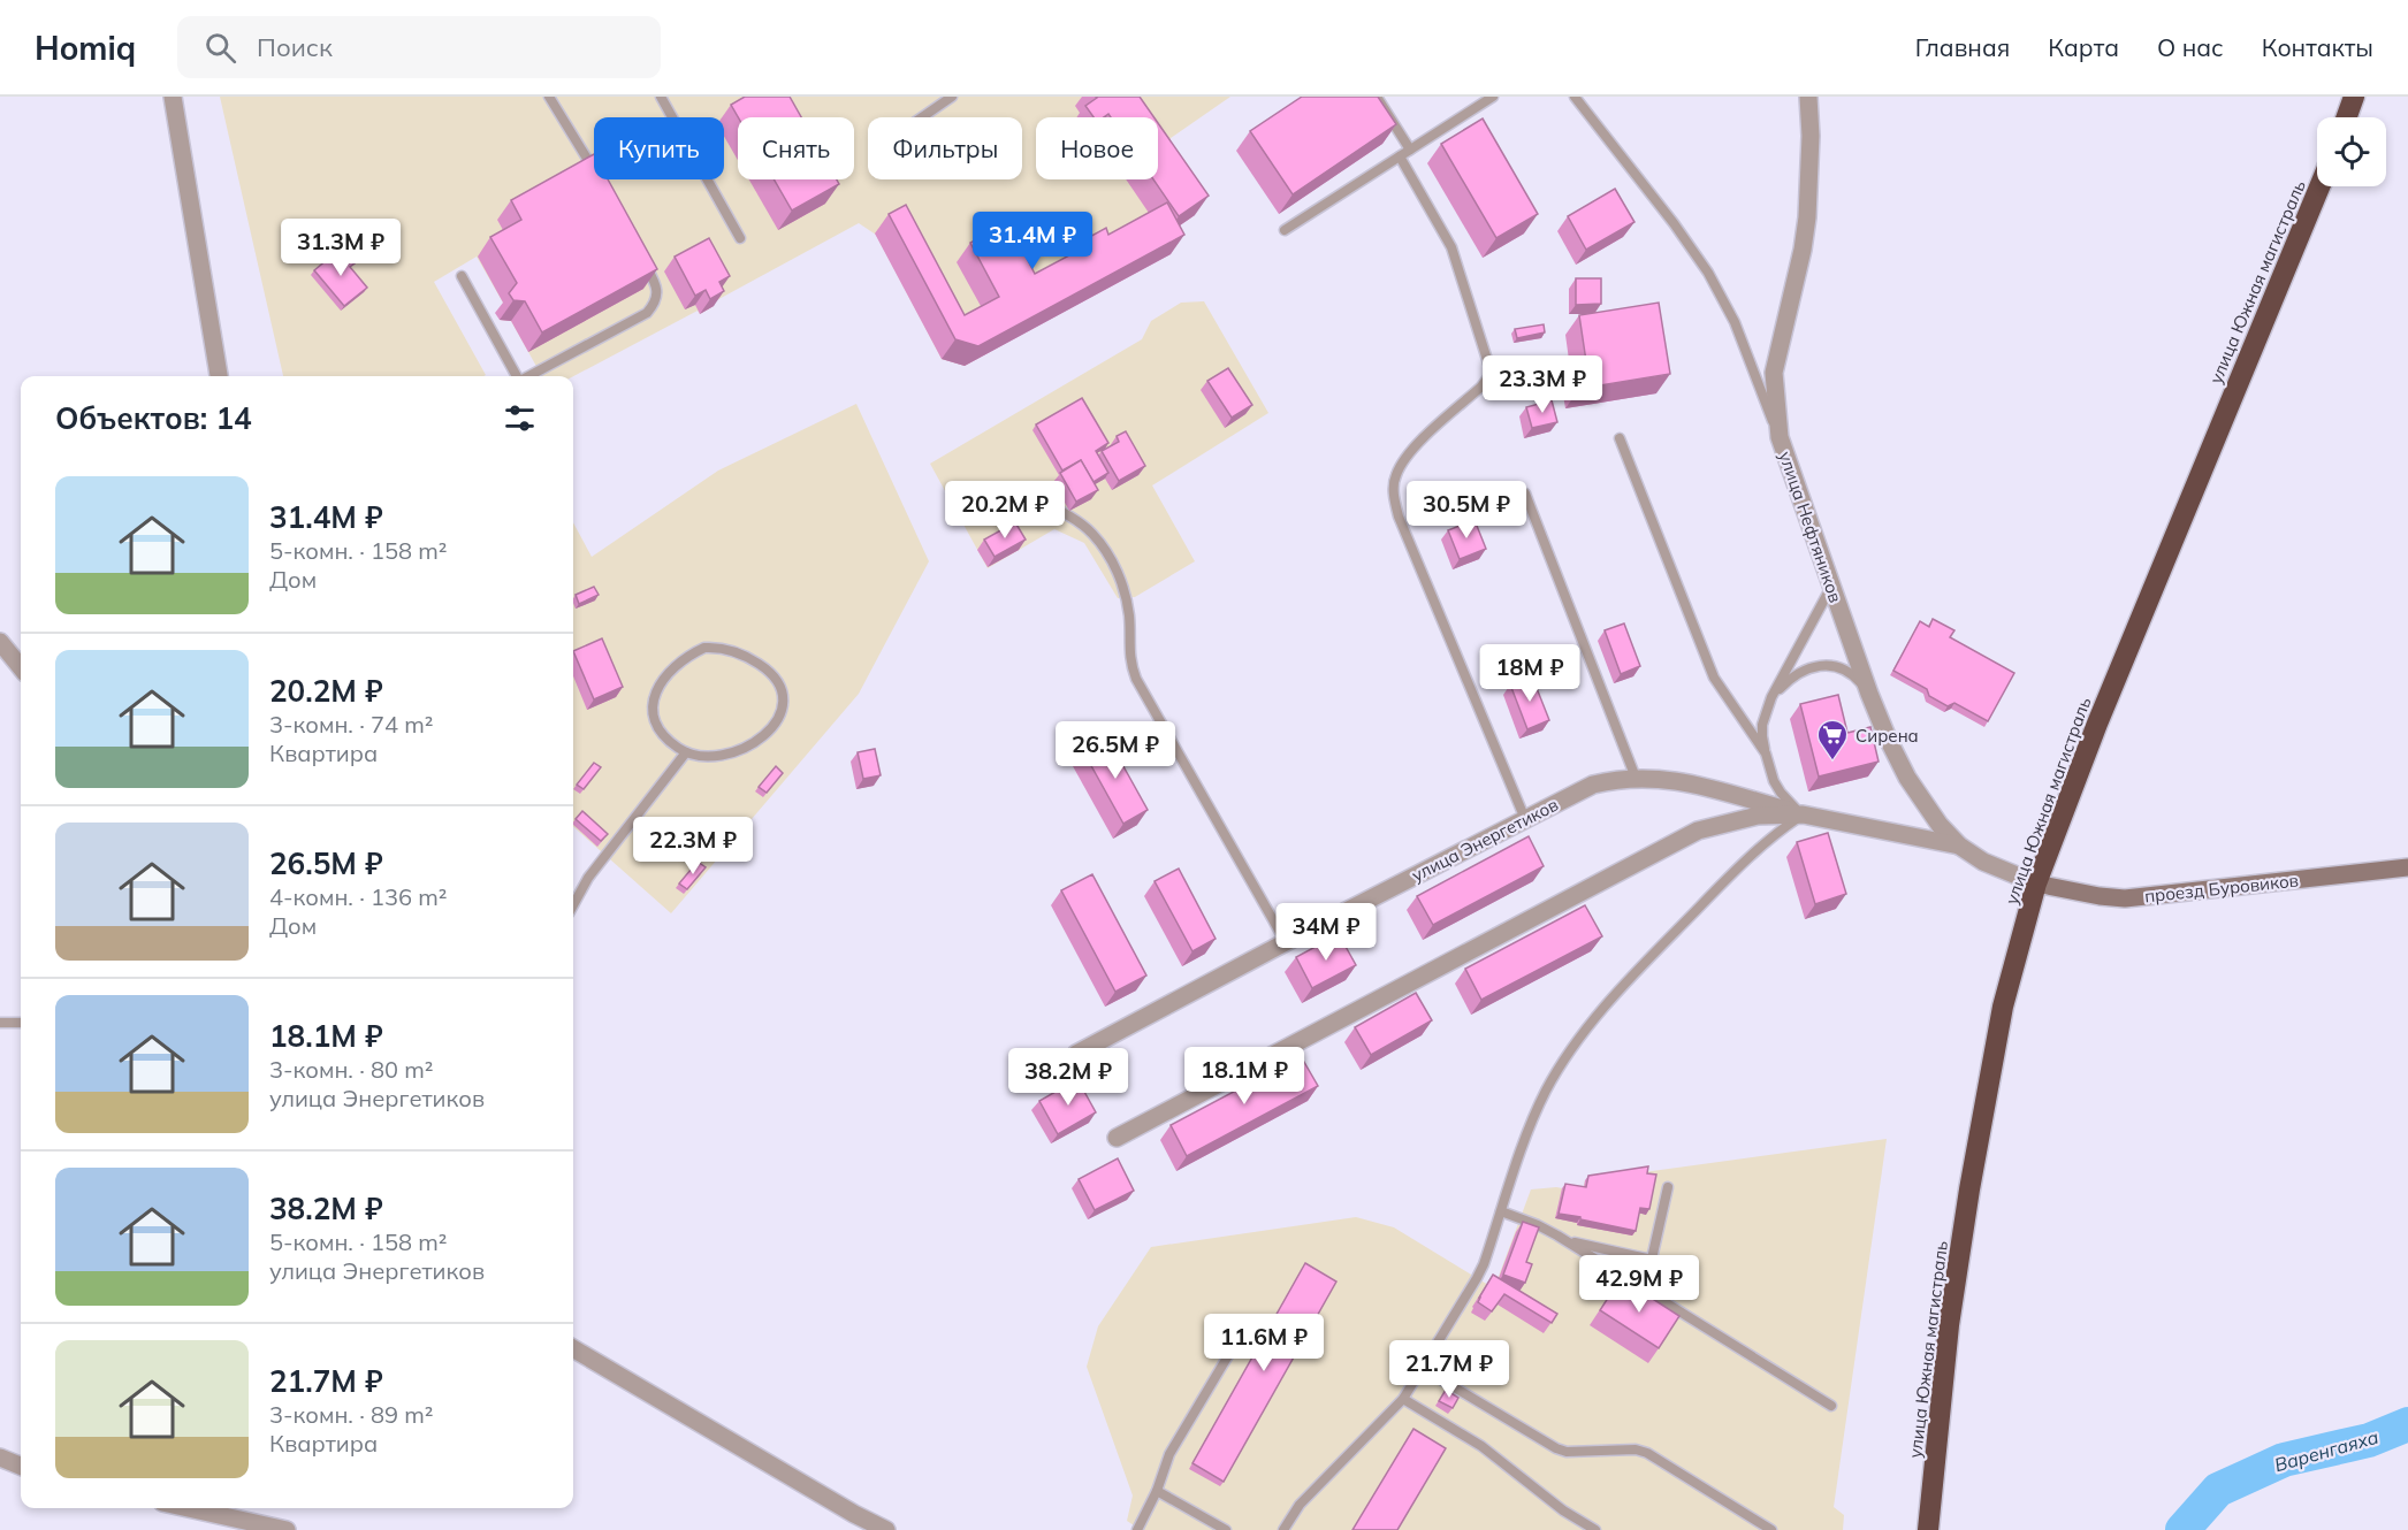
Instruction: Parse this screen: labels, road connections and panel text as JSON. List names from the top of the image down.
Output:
{
  "streets": {
    "highway": ["улица Южная магистраль"],
    "street": ["улица Нефтяников", "улица Энергетиков", "проезд Буровиков"]
  },
  "crossings": [
    ["улица Южная магистраль", "улица Нефтяников"],
    ["улица Южная магистраль", "проезд Буровиков"],
    ["улица Нефтяников", "проезд Буровиков"]
  ],
  "water": ["Варенгаяха"],
  "places": {
    "supermarket": ["Сирена"]
  },
  "page": {
    "header": "Homiq",
    "search": "Поиск",
    "nav": [
      "Главная",
      "Карта",
      "О нас",
      "Контакты"
    ],
    "chip": [
      "Купить",
      "Снять",
      "Фильтры",
      "Новое"
    ],
    "price": [
      "31.4M ₽",
      "31.3M ₽",
      "23.3M ₽",
      "20.2M ₽",
      "30.5M ₽",
      "18M ₽",
      "26.5M ₽",
      "22.3M ₽",
      "34M ₽",
      "18.1M ₽",
      "38.2M ₽",
      "42.9M ₽",
      "11.6M ₽",
      "21.7M ₽"
    ],
    "heading": "Объектов: 14",
    "list": [
      {
        "name": "31.4M ₽",
        "note": "5-комн. · 158 m² · Дом"
      },
      {
        "name": "20.2M ₽",
        "note": "3-комн. · 74 m² · Квартира"
      },
      {
        "name": "26.5M ₽",
        "note": "4-комн. · 136 m² · Дом"
      },
      {
        "name": "18.1M ₽",
        "note": "3-комн. · 80 m² · улица Энергетиков"
      },
      {
        "name": "38.2M ₽",
        "note": "5-комн. · 158 m² · улица Энергетиков"
      },
      {
        "name": "21.7M ₽",
        "note": "3-комн. · 89 m² · Квартира"
      }
    ]
  }
}
